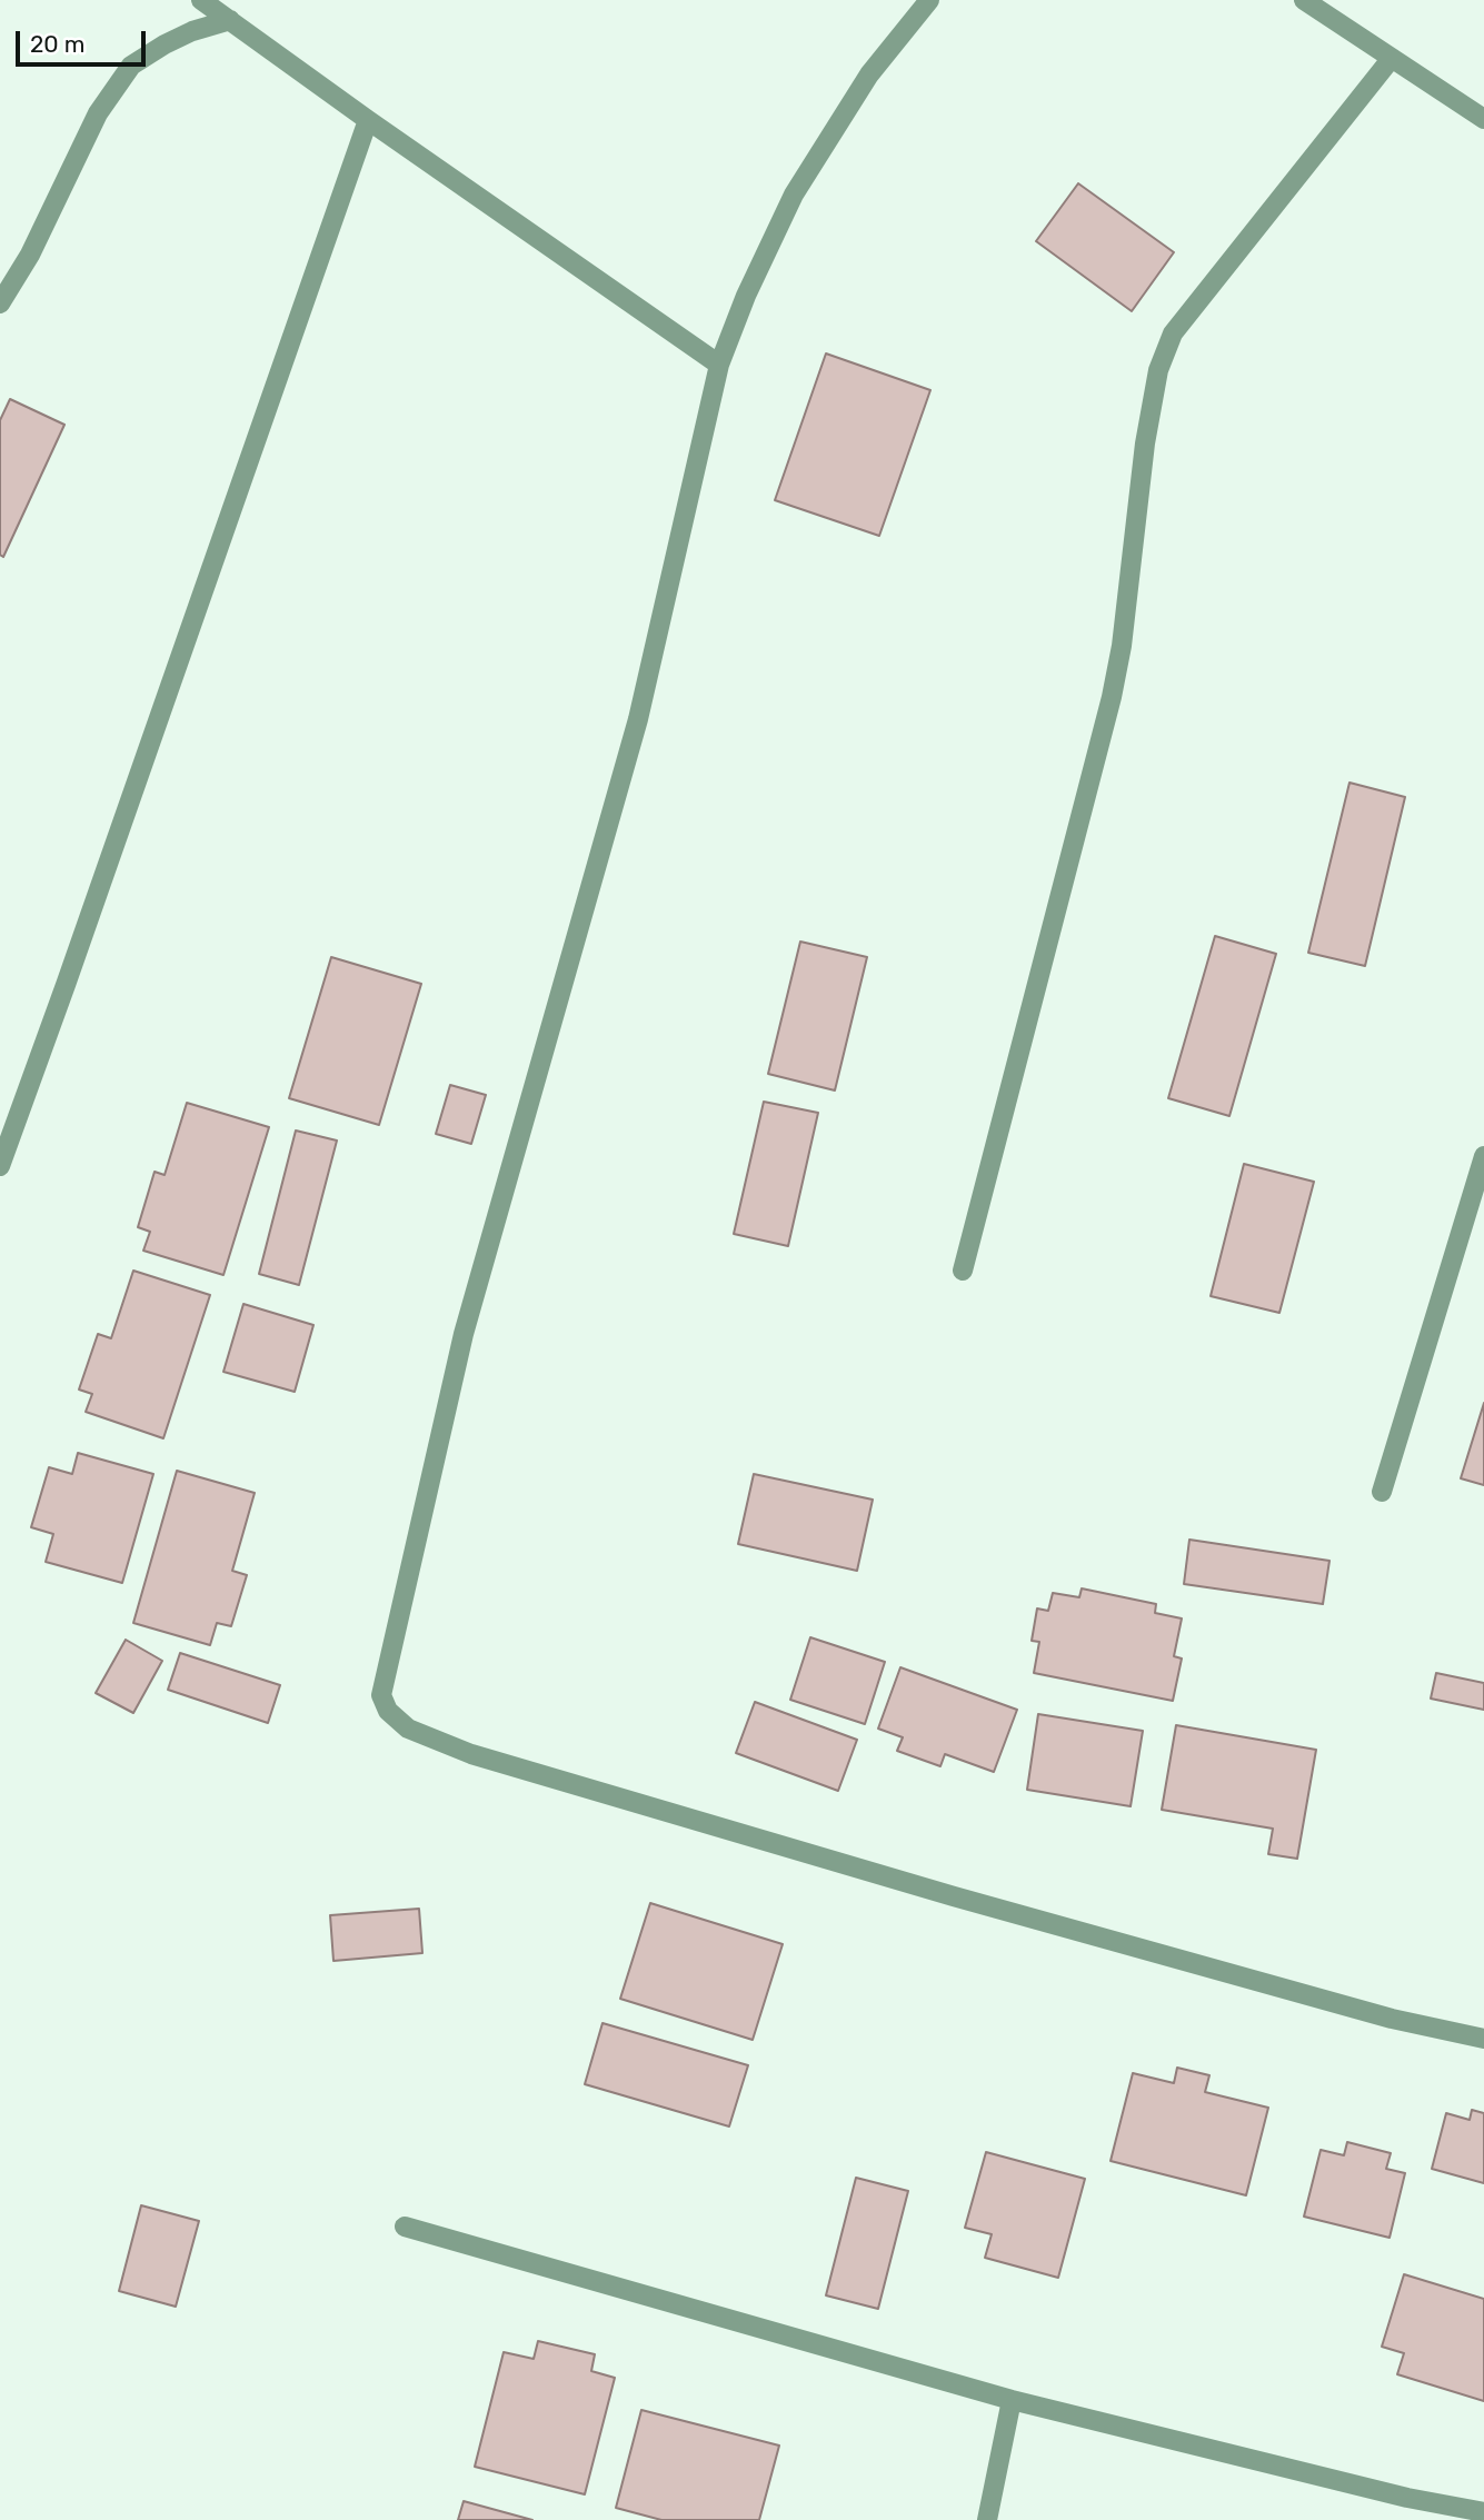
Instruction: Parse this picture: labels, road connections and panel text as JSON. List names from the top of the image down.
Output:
{
  "scale_bar": "20 m"
}
